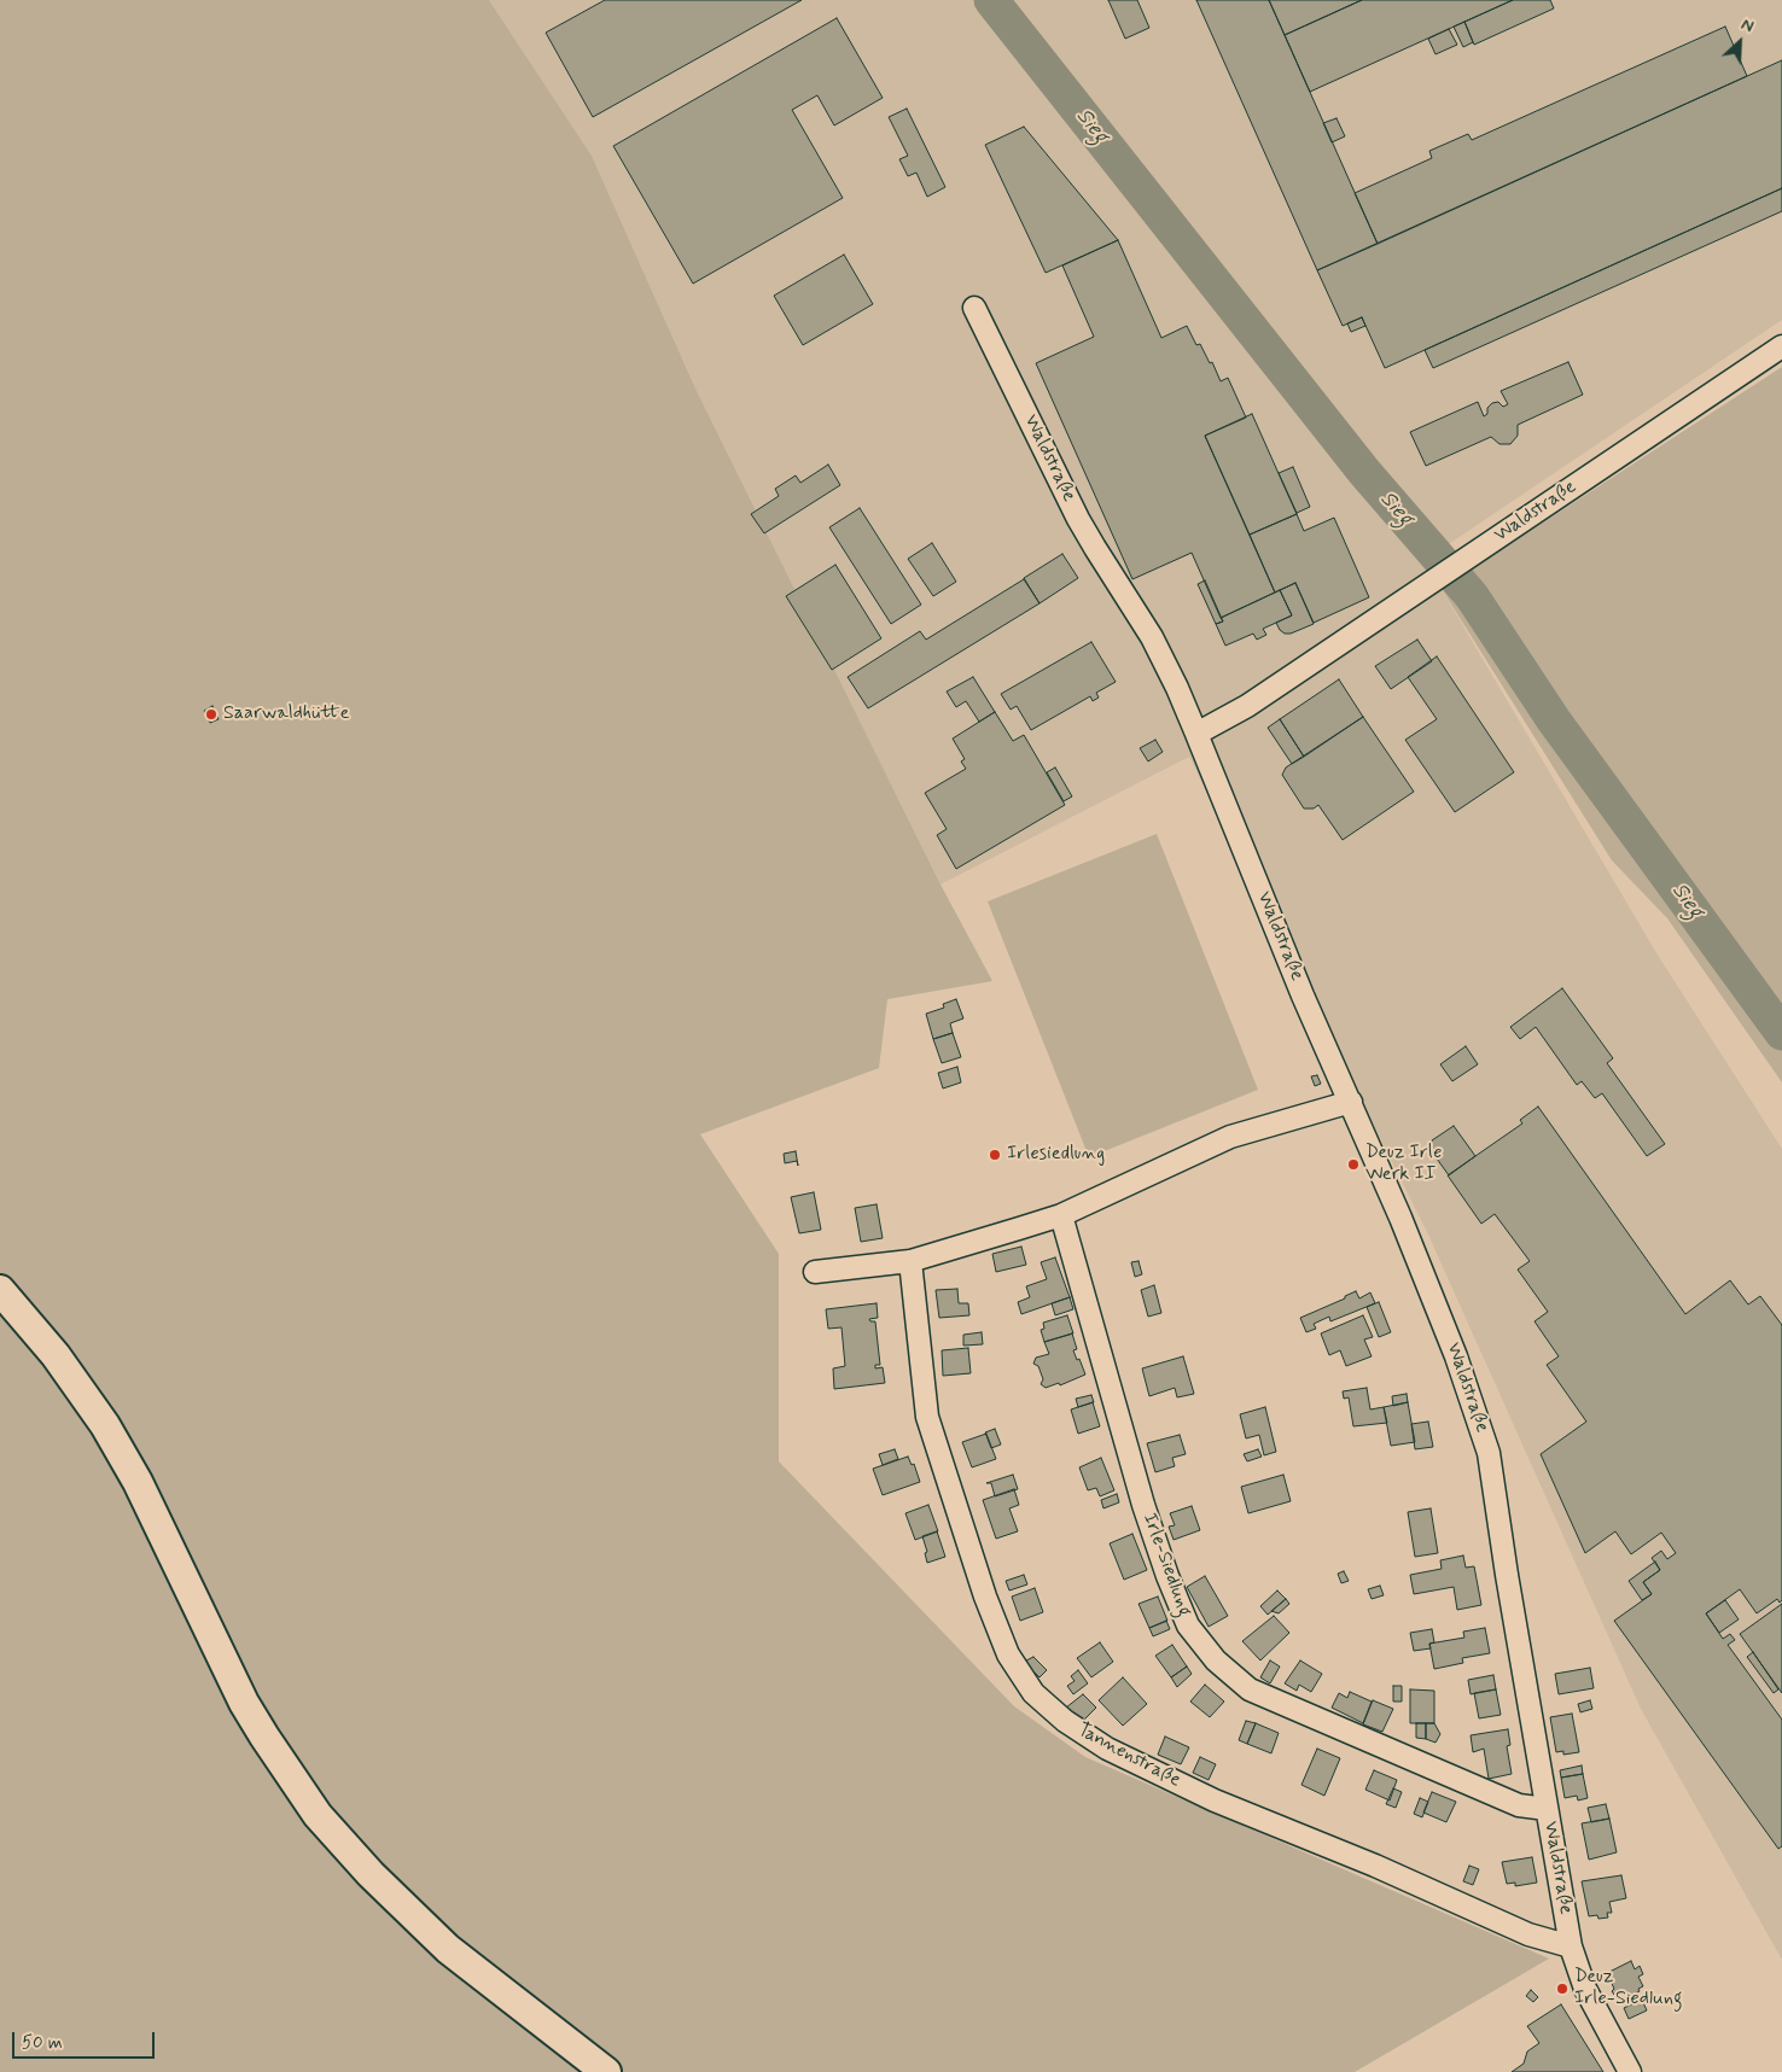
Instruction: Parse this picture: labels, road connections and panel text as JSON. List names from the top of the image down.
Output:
{
  "streets": {
    "street": ["Waldstraße", "Irle-Siedlung", "Tannenstraße"]
  },
  "crossings": [
    ["Waldstraße", "Irle-Siedlung"],
    ["Waldstraße", "Tannenstraße"]
  ],
  "water": ["Sieg"],
  "places": [
    "Saarwaldhütte",
    "Irlesiedlung",
    "Deuz Irle Werk II",
    "Deuz Irle-Siedlung"
  ],
  "scale_bar": "50 m",
  "north": "top right"
}
